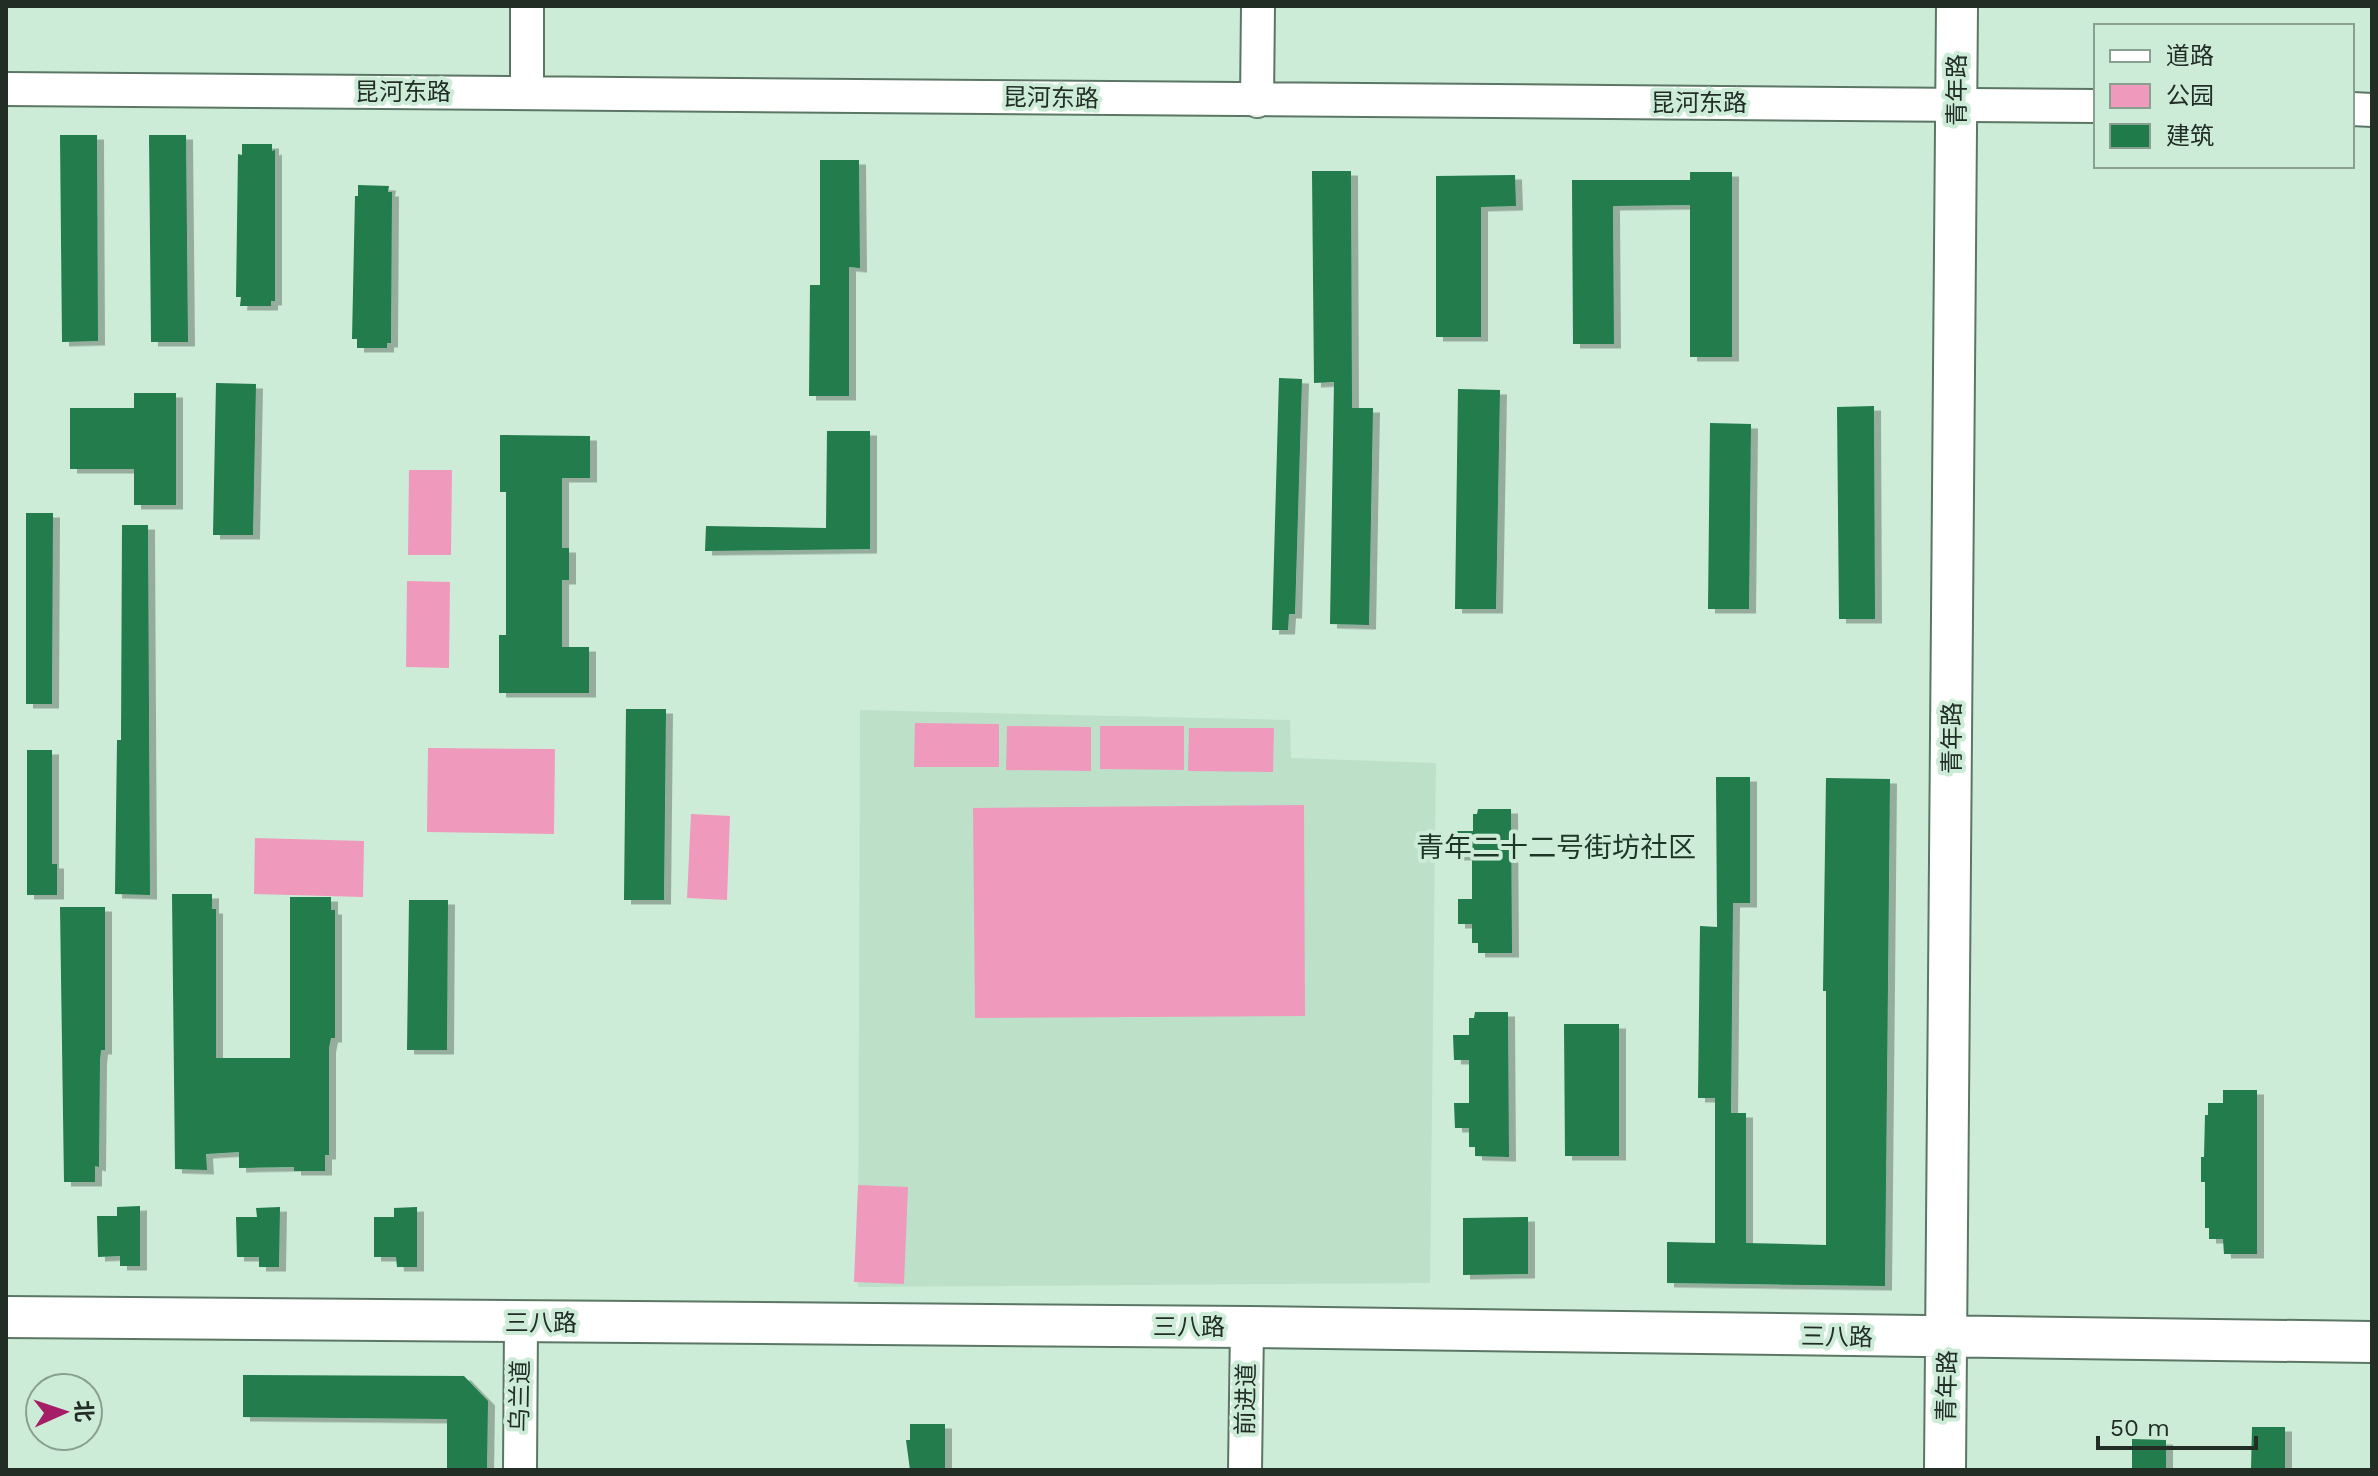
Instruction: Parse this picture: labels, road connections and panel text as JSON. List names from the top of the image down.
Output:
{
  "streets": {
    "main road": ["青年路", "三八路"],
    "street": ["昆河东路", "乌兰道", "前进道"]
  },
  "crossings": [
    ["青年路", "昆河东路"],
    ["青年路", "三八路"],
    ["三八路", "乌兰道"],
    ["三八路", "前进道"]
  ],
  "districts": ["青年二十二号街坊社区"],
  "legend": ["道路", "公园", "建筑"],
  "scale_bar": "50 m",
  "north": "right"
}
